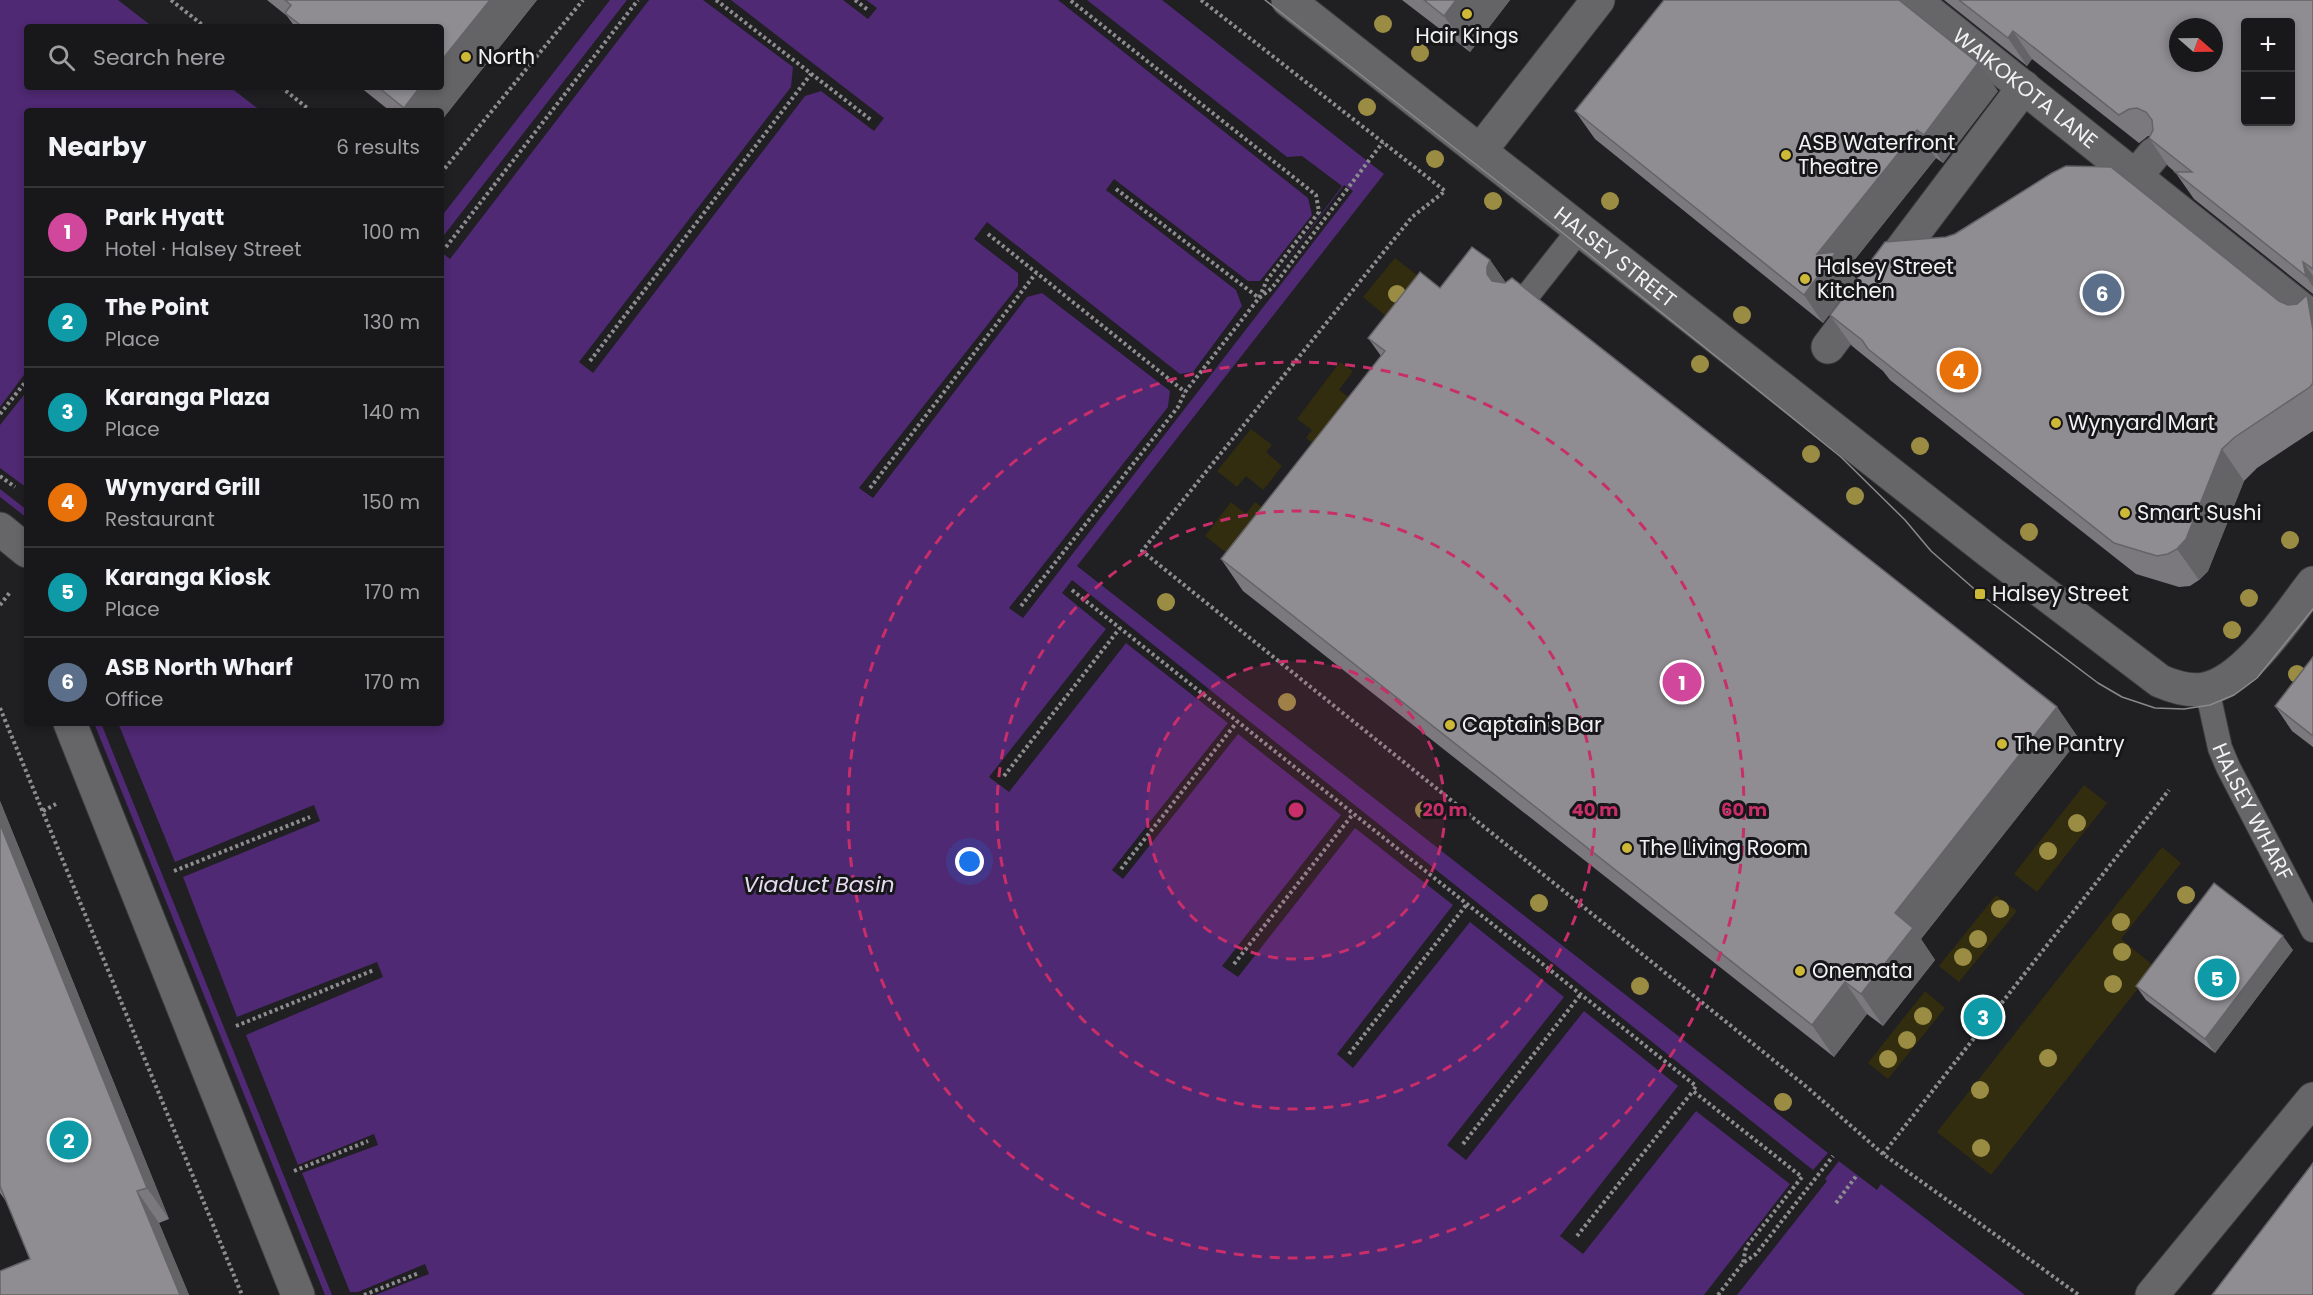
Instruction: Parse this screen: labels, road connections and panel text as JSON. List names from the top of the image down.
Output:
{
  "streets": {
    "street": ["WAIKOKOTA LANE", "HALSEY STREET"],
    "lane": ["HALSEY WHARF"]
  },
  "crossings": [
    ["HALSEY STREET", "HALSEY WHARF"]
  ],
  "water": ["Viaduct Basin"],
  "places": {
    "other": [
      "Hair Kings",
      "North",
      "ASB Waterfront Theatre",
      "Halsey Street Kitchen",
      "Wynyard Mart",
      "Smart Sushi",
      "Captain's Bar",
      "The Pantry",
      "The Living Room",
      "Onemata"
    ],
    "transit": ["Halsey Street"]
  },
  "north": "right",
  "page": {
    "map_buttons": ["+", "−"],
    "search": "Search here",
    "heading": ["Nearby", "6 results"],
    "list": [
      {
        "mark": "1",
        "name": "Park Hyatt",
        "note": "Hotel · Halsey Street",
        "value": "100 m"
      },
      {
        "mark": "2",
        "name": "The Point",
        "note": "Place",
        "value": "130 m"
      },
      {
        "mark": "3",
        "name": "Karanga Plaza",
        "note": "Place",
        "value": "140 m"
      },
      {
        "mark": "4",
        "name": "Wynyard Grill",
        "note": "Restaurant",
        "value": "150 m"
      },
      {
        "mark": "5",
        "name": "Karanga Kiosk",
        "note": "Place",
        "value": "170 m"
      },
      {
        "mark": "6",
        "name": "ASB North Wharf",
        "note": "Office",
        "value": "170 m"
      }
    ],
    "pins": [
      "6",
      "4",
      "1",
      "5",
      "3",
      "2"
    ]
  },
  "rings": ["20 m", "40 m", "60 m"]
}
